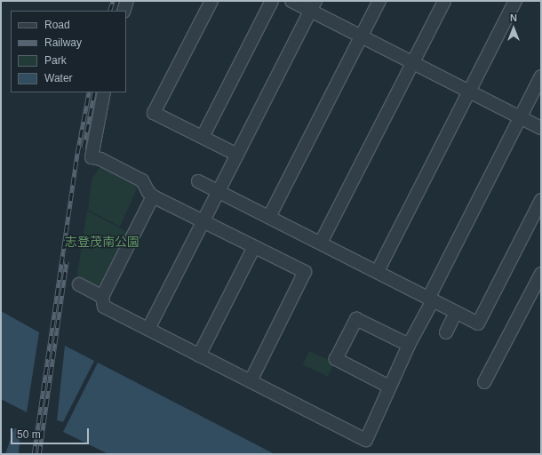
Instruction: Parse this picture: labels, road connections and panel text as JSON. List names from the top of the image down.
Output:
{
  "parks": ["志登茂南公園"],
  "legend": [
    "Road",
    "Railway",
    "Park",
    "Water"
  ],
  "scale_bar": "50 m",
  "north": "top"
}
